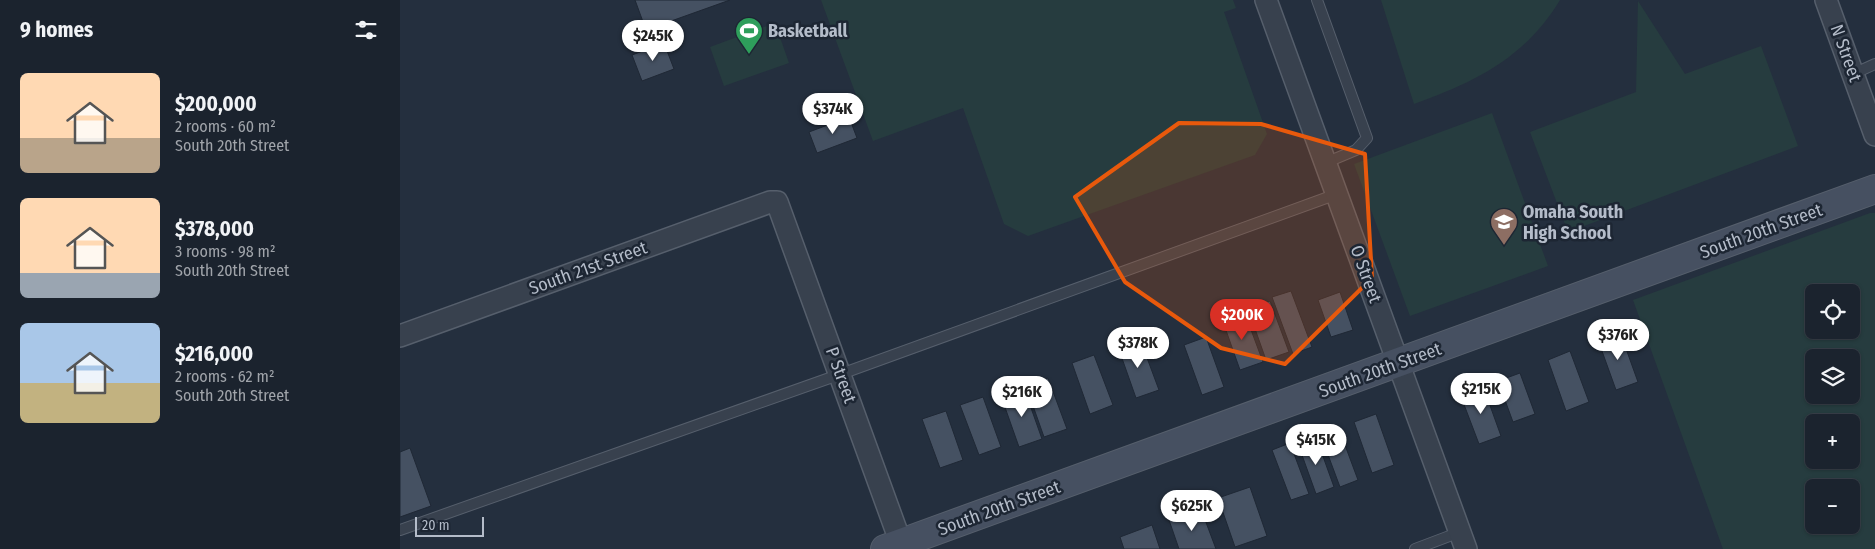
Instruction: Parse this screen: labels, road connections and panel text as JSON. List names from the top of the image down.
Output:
{
  "streets": {
    "street": [
      "N Street",
      "South 20th Street",
      "South 21st Street",
      "O Street",
      "P Street"
    ]
  },
  "crossings": [
    ["South 20th Street", "O Street"],
    ["South 20th Street", "P Street"],
    ["South 21st Street", "P Street"]
  ],
  "places": {
    "sports": ["Basketball"],
    "school or university": ["Omaha South High School"]
  },
  "scale_bar": "20 m",
  "page": {
    "heading": "9 homes",
    "price": [
      "$245K",
      "$374K",
      "$200K",
      "$376K",
      "$378K",
      "$215K",
      "$216K",
      "$415K",
      "$625K"
    ],
    "list": [
      {
        "name": "$200,000",
        "note": "2 rooms · 60 m² · South 20th Street"
      },
      {
        "name": "$378,000",
        "note": "3 rooms · 98 m² · South 20th Street"
      },
      {
        "name": "$216,000",
        "note": "2 rooms · 62 m² · South 20th Street"
      }
    ],
    "map_buttons": ["+", "−"],
    "scale": "20 m"
  }
}
